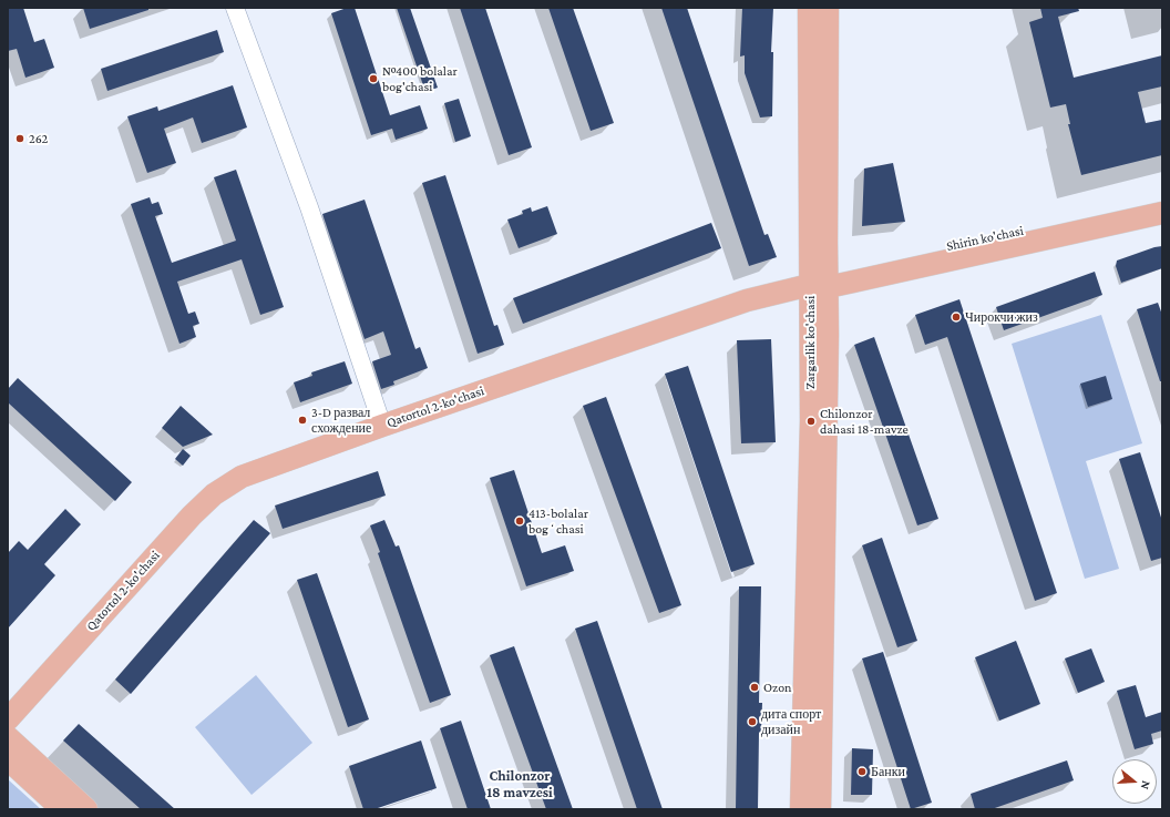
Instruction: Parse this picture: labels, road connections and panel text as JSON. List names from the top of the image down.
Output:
{
  "streets": {
    "main road": ["Shirin ko'chasi", "Zargarlik ko'chasi", "Qatortol 2-ko'chasi"]
  },
  "crossings": [
    ["Shirin ko'chasi", "Zargarlik ko'chasi"],
    ["Shirin ko'chasi", "Qatortol 2-ko'chasi"],
    ["Zargarlik ko'chasi", "Qatortol 2-ko'chasi"]
  ],
  "districts": ["Chilonzor 18 mavzesi"],
  "places": [
    "№400 bolalar bog'chasi",
    "262",
    "Чирокчи жиз",
    "3-D развал схождение",
    "Chilonzor dahasi 18-mavze",
    "413-bolalar bogʻchasi",
    "Ozon",
    "дита спорт дизайн",
    "Банки"
  ],
  "north": "right"
}
